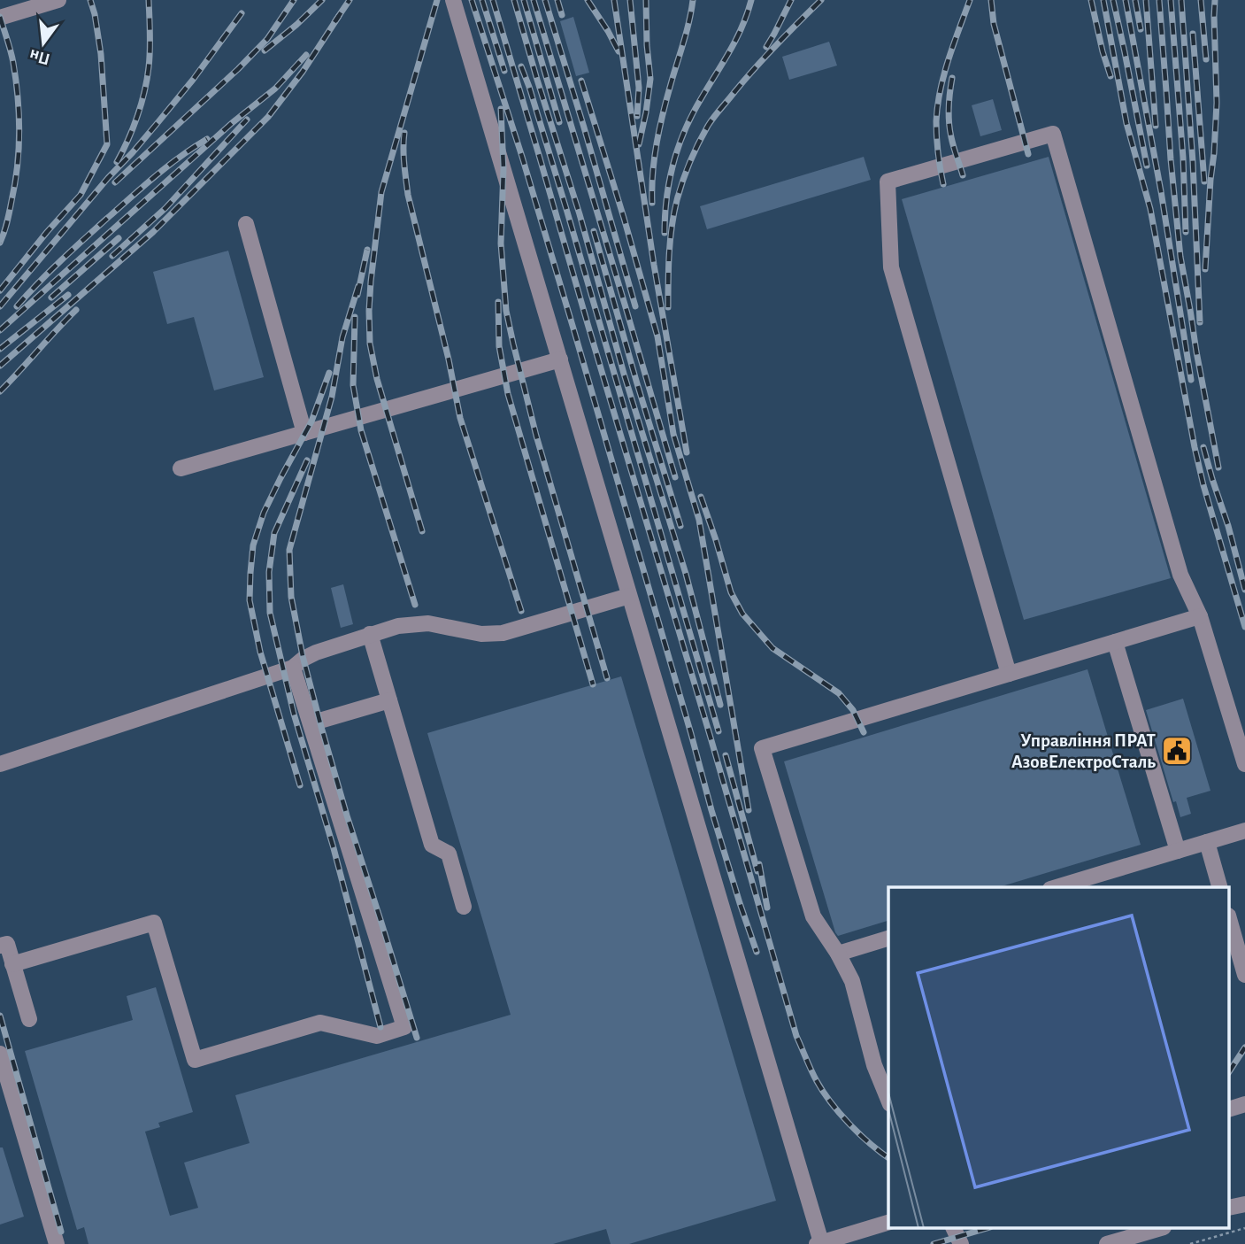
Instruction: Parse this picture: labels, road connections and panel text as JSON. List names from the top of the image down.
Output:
{
  "places": {
    "public building": ["Управління ПРАТ АзовЕлектроСталь"]
  },
  "north": "bottom"
}
